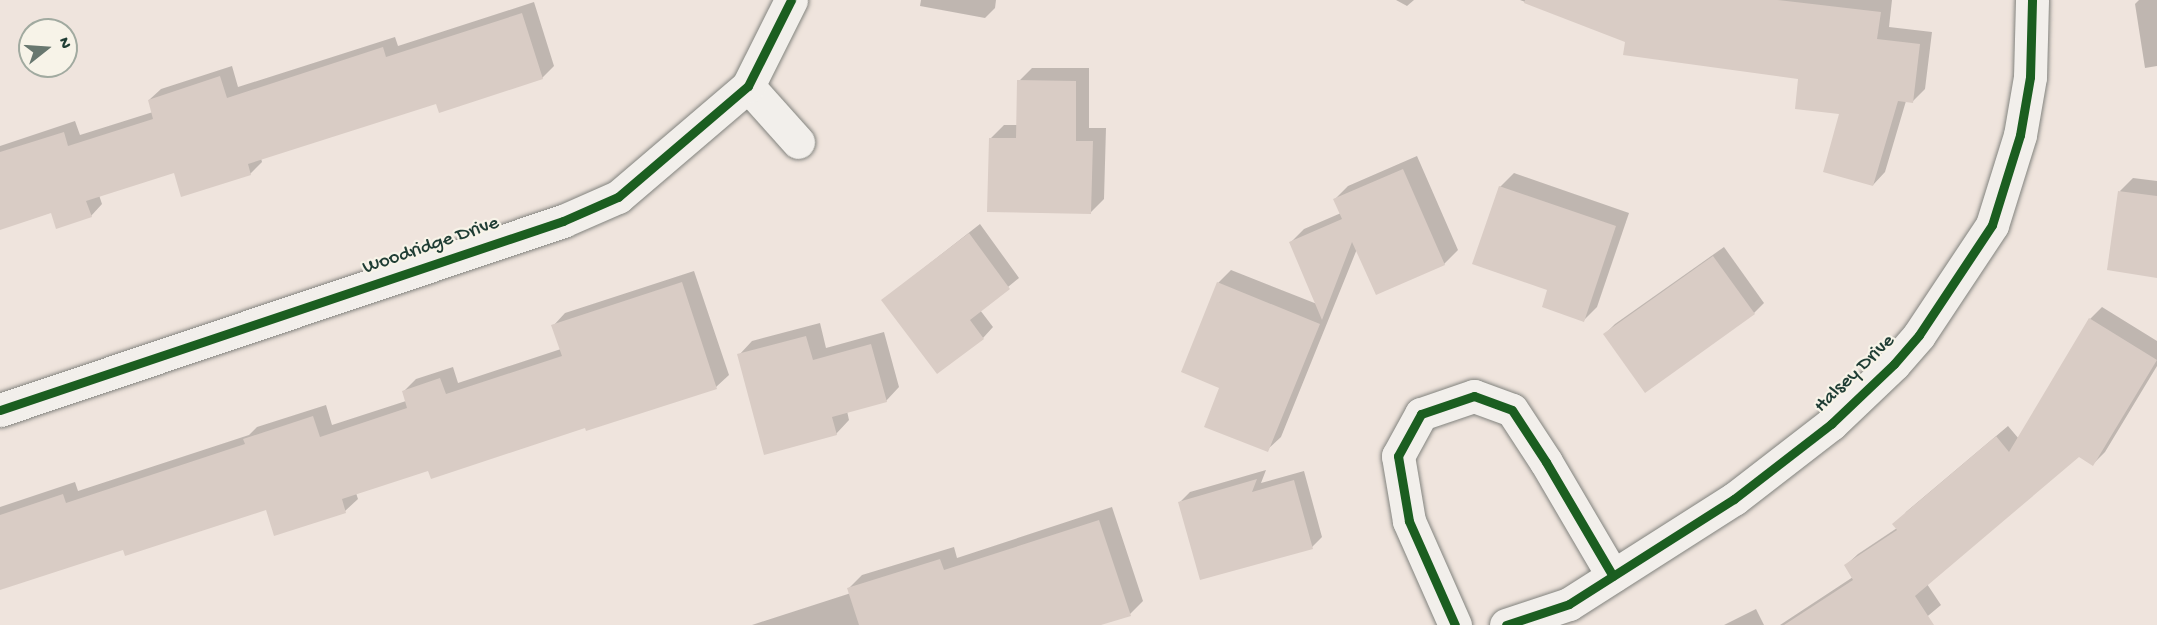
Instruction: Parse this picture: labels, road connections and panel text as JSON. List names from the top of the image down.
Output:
{
  "streets": {
    "street": ["Woodridge Drive", "Halsey Drive"]
  },
  "north": "right"
}
